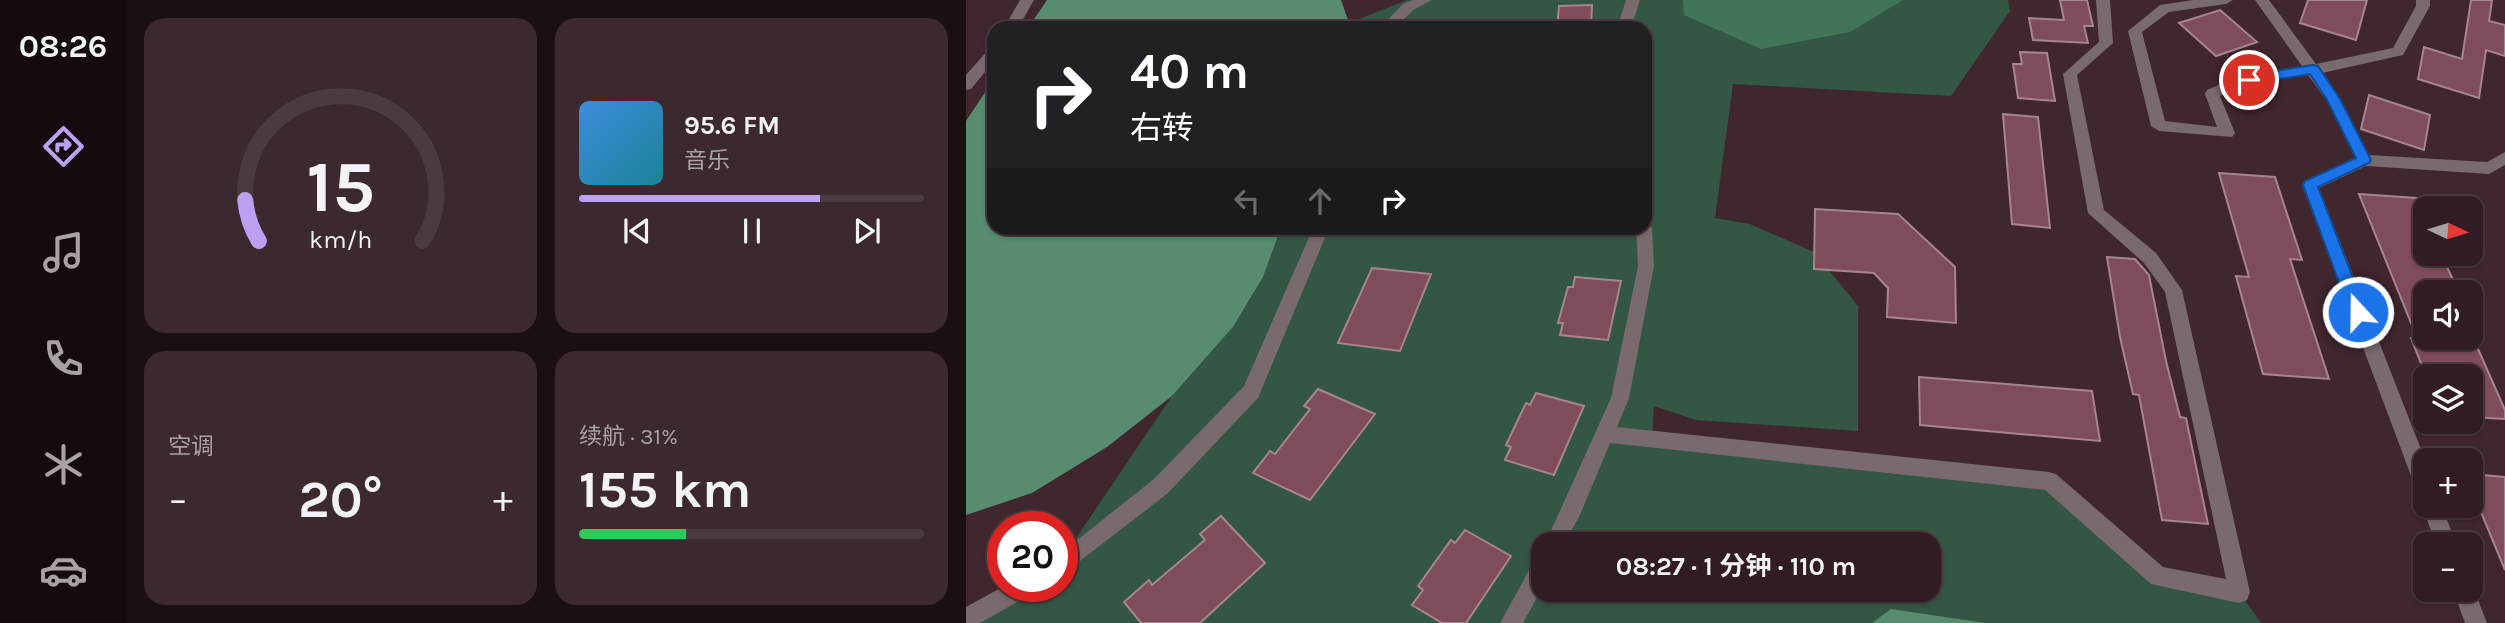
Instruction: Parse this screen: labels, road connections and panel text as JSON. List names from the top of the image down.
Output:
{
  "north": "right",
  "page": {
    "tabs": "08:26",
    "turn": ["40 m", "右转"],
    "song": ["95.6 FM", "音乐"],
    "map_buttons": ["+", "−"],
    "tile": [
      "空调",
      ["续航 · 31%", "155 km"]
    ],
    "heat": ["−", "20°", "+"],
    "limit": "20",
    "trip": "08:27 · 1 分钟 · 110 m",
    "gauge": ["15", "km/h"]
  }
}
